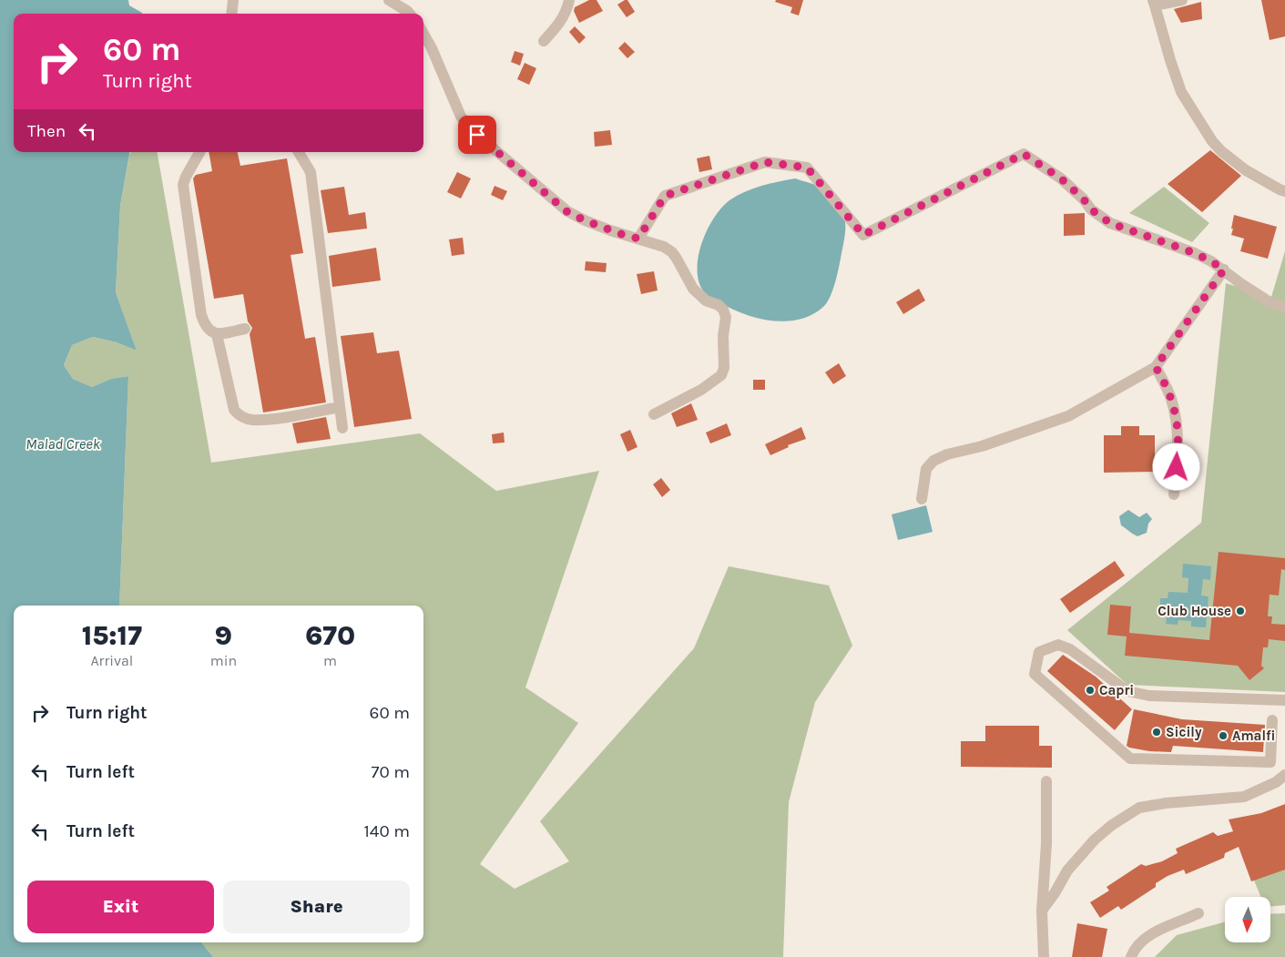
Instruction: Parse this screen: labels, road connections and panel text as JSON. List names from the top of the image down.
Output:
{
  "water": ["Malad Creek"],
  "places": [
    "Club House",
    "Capri",
    "Sicily",
    "Amalfi"
  ],
  "north": "bottom",
  "page": {
    "turn": ["60 m", "Turn right"],
    "then": "Then",
    "eta": [
      "15:17",
      "Arrival",
      "9",
      "min",
      "670",
      "m"
    ],
    "list": [
      {
        "name": "Turn right",
        "value": "60 m"
      },
      {
        "name": "Turn left",
        "value": "70 m"
      },
      {
        "name": "Turn left",
        "value": "140 m"
      }
    ],
    "buttons": ["Exit", "Share"]
  }
}
